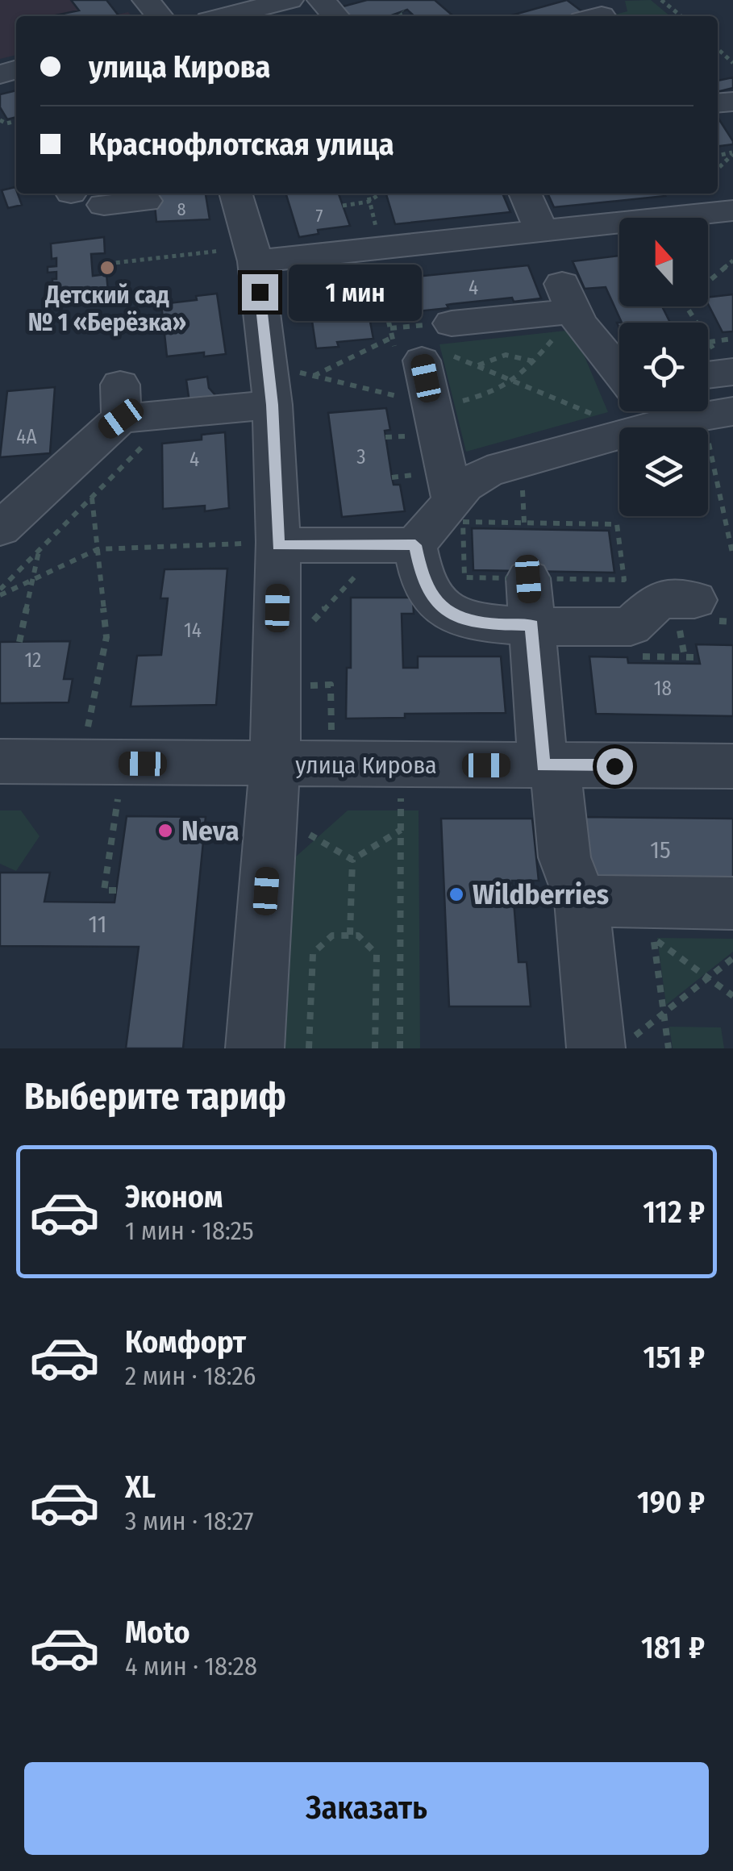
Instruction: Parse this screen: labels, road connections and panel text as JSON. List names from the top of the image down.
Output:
{
  "streets": {
    "street": ["улица Кирова"]
  },
  "places": ["Детский сад № 1 «Берёзка»", "Neva", "Wildberries"],
  "house_numbers": [
    "8",
    "7",
    "4",
    "4А",
    "3",
    "4",
    "14",
    "12",
    "18",
    "15",
    "11"
  ],
  "north": "top",
  "page": {
    "banner": ["улица Кирова", "Краснофлотская улица"],
    "bubble": "1 мин",
    "heading": "Выберите тариф",
    "list": [
      {
        "name": "Эконом",
        "note": "1 мин · 18:25",
        "value": "112 ₽"
      },
      {
        "name": "Комфорт",
        "note": "2 мин · 18:26",
        "value": "151 ₽"
      },
      {
        "name": "XL",
        "note": "3 мин · 18:27",
        "value": "190 ₽"
      },
      {
        "name": "Moto",
        "note": "4 мин · 18:28",
        "value": "181 ₽"
      }
    ],
    "buttons": "Заказать"
  }
}
